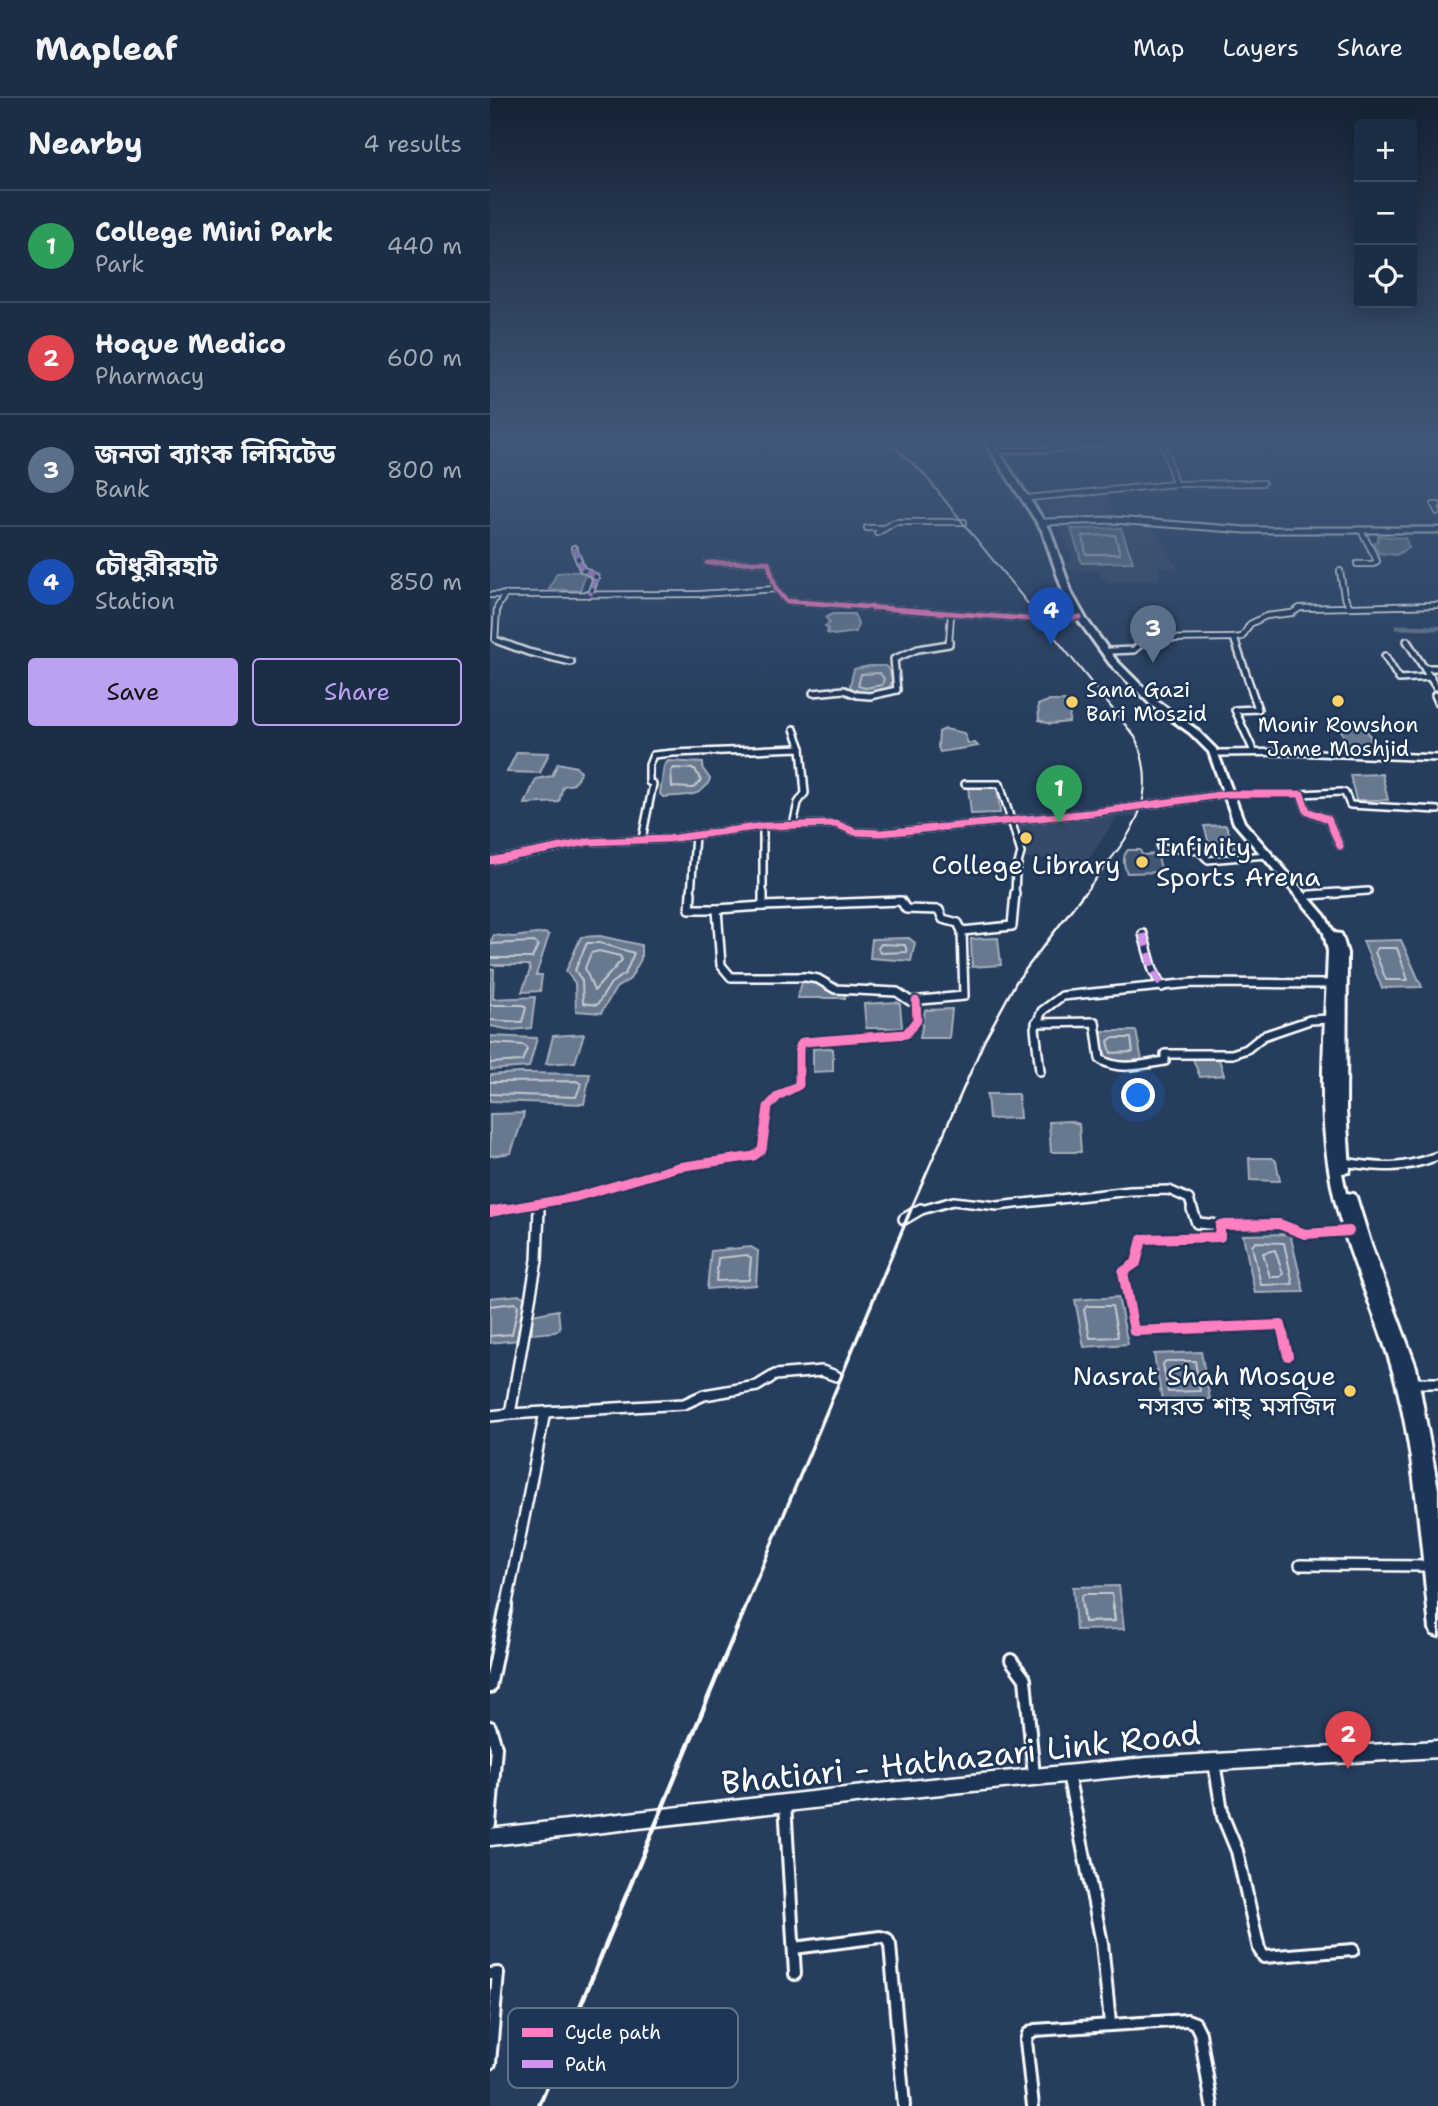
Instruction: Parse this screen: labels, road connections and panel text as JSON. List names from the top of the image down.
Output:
{
  "streets": {
    "main road": ["Bhatiari - Hathazari Link Road"]
  },
  "places": [
    "Monir Rowshon Jame Moshjid",
    "Sana Gazi Bari Moszid",
    "College Library",
    "Infinity Sports Arena",
    "Nasrat Shah Mosque নসরত শাহ্‌ মসজিদ"
  ],
  "legend": ["Cycle path", "Path"],
  "page": {
    "header": "Mapleaf",
    "nav": ["Map", "Layers", "Share"],
    "heading": ["Nearby", "4 results"],
    "map_buttons": ["+", "−"],
    "list": [
      {
        "mark": "1",
        "name": "College Mini Park",
        "note": "Park",
        "value": "440 m"
      },
      {
        "mark": "2",
        "name": "Hoque Medico",
        "note": "Pharmacy",
        "value": "600 m"
      },
      {
        "mark": "3",
        "name": "জনতা ব্যাংক লিমিটেড",
        "note": "Bank",
        "value": "800 m"
      },
      {
        "mark": "4",
        "name": "চৌধুরীরহাট",
        "note": "Station",
        "value": "850 m"
      }
    ],
    "pins": [
      "4",
      "3",
      "1",
      "2"
    ],
    "buttons": ["Save", "Share"]
  }
}
